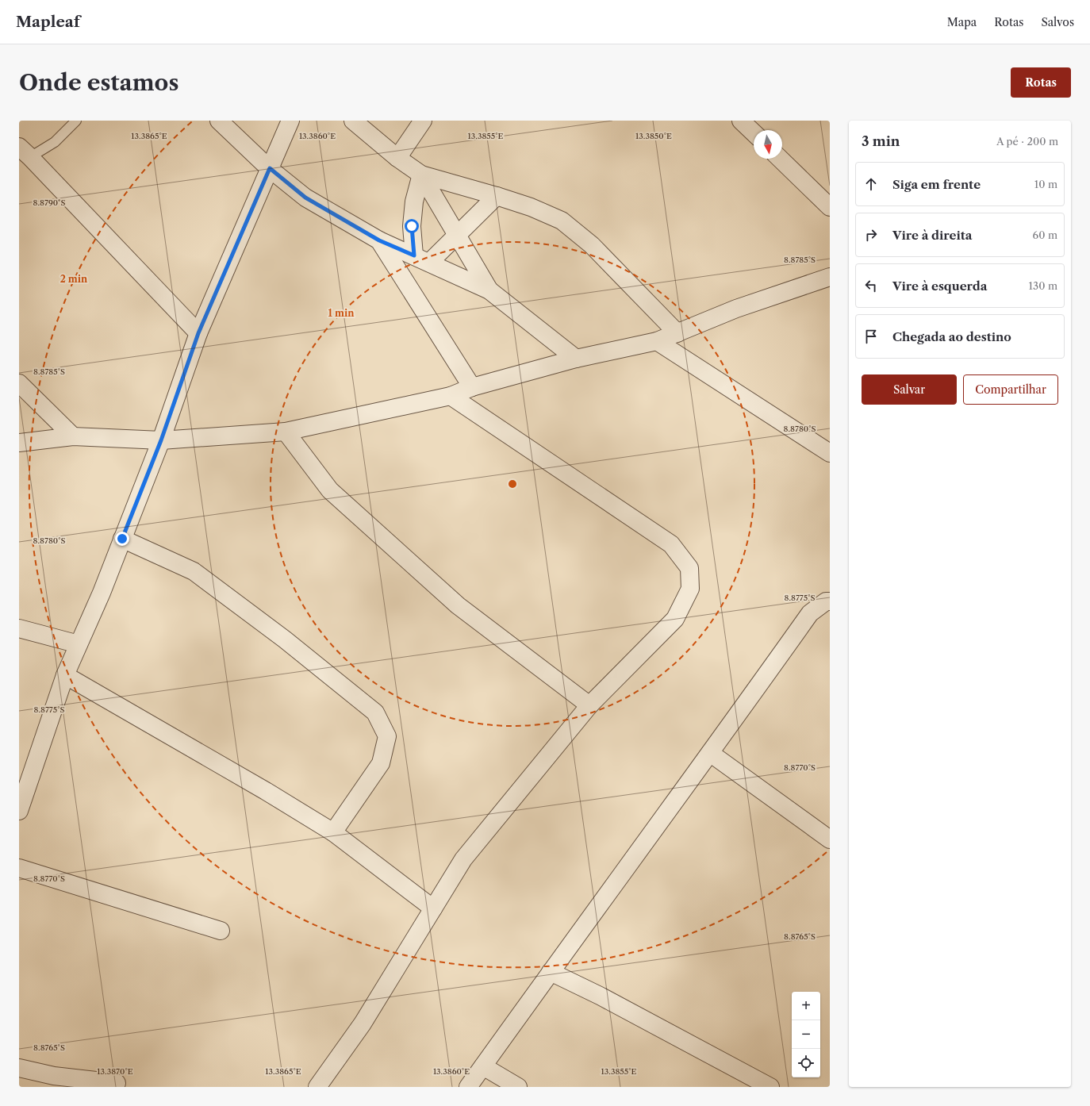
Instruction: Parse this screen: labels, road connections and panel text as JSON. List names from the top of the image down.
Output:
{
  "north": "bottom",
  "page": {
    "header": "Mapleaf",
    "nav": ["Mapa", "Rotas", "Salvos"],
    "buttons": [
      "Rotas",
      ["Salvar", "Compartilhar"]
    ],
    "title": "Onde estamos",
    "heading": ["3 min", "A pé · 200 m"],
    "list": [
      ["Siga em frente", "10 m"],
      ["Vire à direita", "60 m"],
      ["Vire à esquerda", "130 m"],
      "Chegada ao destino"
    ],
    "map_buttons": ["+", "−"]
  },
  "coordinates": [
    "13.3865°E",
    "13.3860°E",
    "13.3855°E",
    "13.3850°E",
    "8.8790°S",
    "8.8785°S",
    "8.8780°S",
    "8.8775°S",
    "8.8770°S",
    "8.8765°S",
    "13.3870°E"
  ],
  "rings": ["2 min", "1 min"]
}
